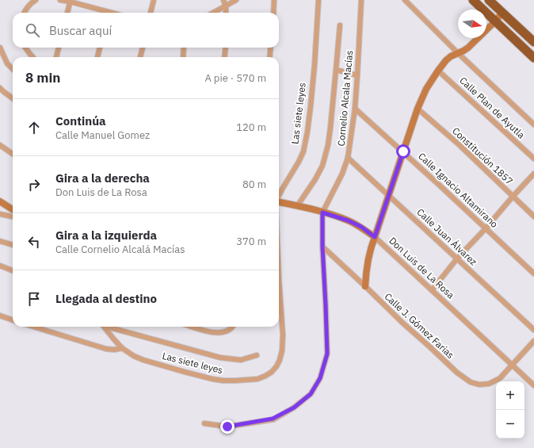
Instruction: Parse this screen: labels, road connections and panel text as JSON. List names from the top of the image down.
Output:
{
  "streets": {
    "street": [
      "Cornelio Alcala Macías",
      "Calle Plan de Ayutla",
      "Las siete leyes",
      "Constitución 1857",
      "Calle Ignacio Altamirano",
      "Calle Juan Álvarez",
      "Don Luis de La Rosa",
      "Calle J. Gómez Farias"
    ]
  },
  "crossings": [
    ["Cornelio Alcala Macías", "Calle Ignacio Altamirano"],
    ["Cornelio Alcala Macías", "Calle Juan Álvarez"],
    ["Cornelio Alcala Macías", "Don Luis de La Rosa"],
    ["Don Luis de La Rosa", "Calle J. Gómez Farias"]
  ],
  "north": "right",
  "page": {
    "search": "Buscar aquí",
    "heading": ["8 min", "A pie · 570 m"],
    "list": [
      ["Continúa", "Calle Manuel Gomez", "120 m"],
      ["Gira a la derecha", "Don Luis de La Rosa", "80 m"],
      ["Gira a la izquierda", "Calle Cornelio Alcalá Macías", "370 m"],
      "Llegada al destino"
    ],
    "map_buttons": ["+", "−"]
  }
}
